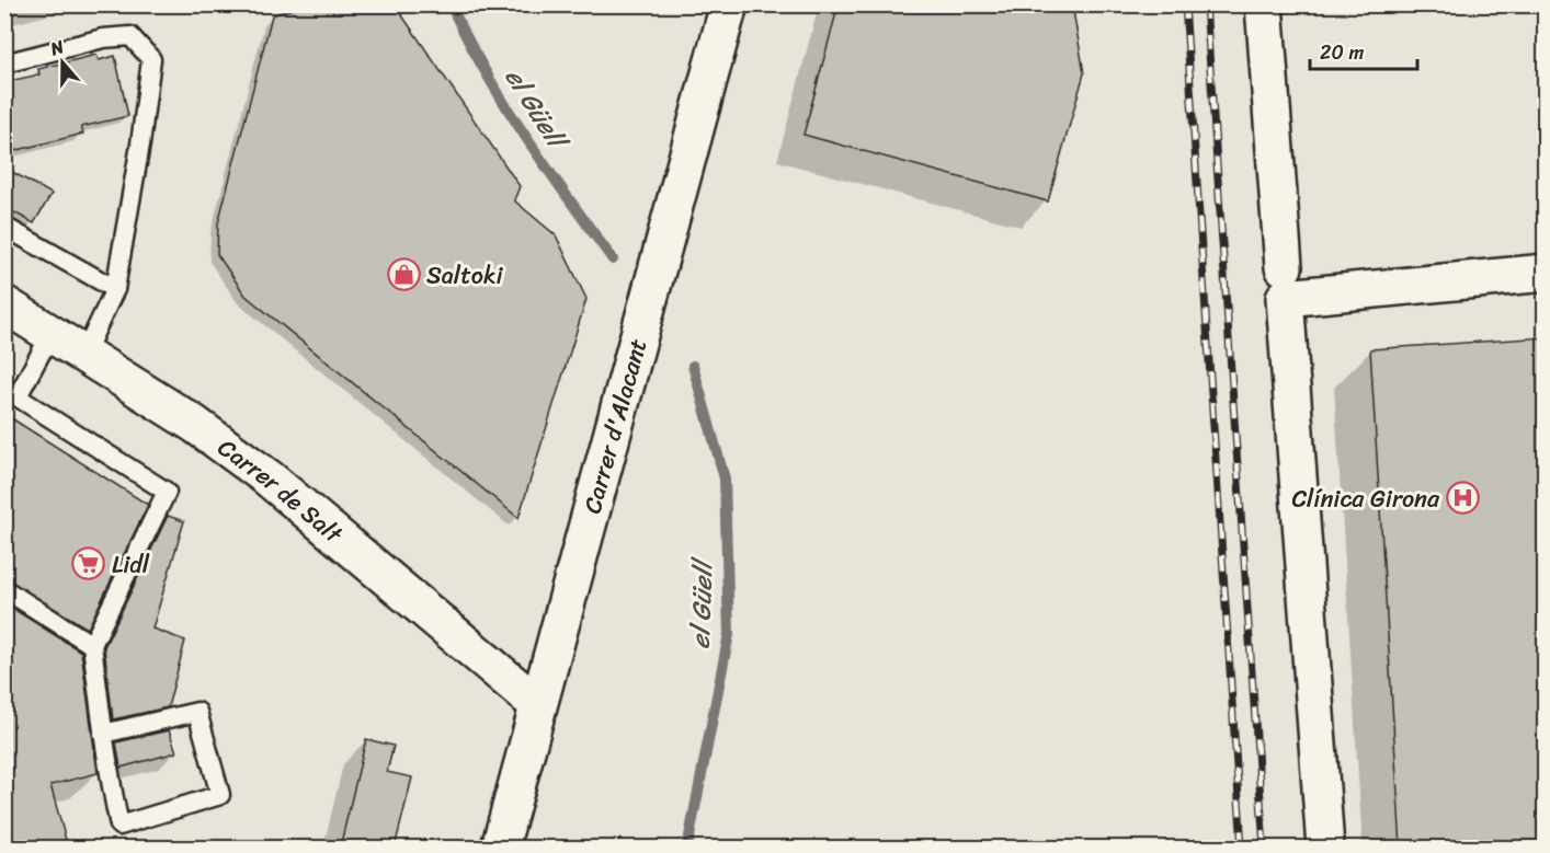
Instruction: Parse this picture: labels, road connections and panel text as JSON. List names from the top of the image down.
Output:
{
  "streets": {
    "street": ["Carrer d'Alacant", "Carrer de Salt"]
  },
  "crossings": [
    ["Carrer d'Alacant", "Carrer de Salt"]
  ],
  "water": ["el Güell"],
  "places": {
    "shop": ["Saltoki"],
    "hospital": ["Clínica Girona"],
    "supermarket": ["Lidl"]
  },
  "scale_bar": "20 m",
  "north": "top"
}
